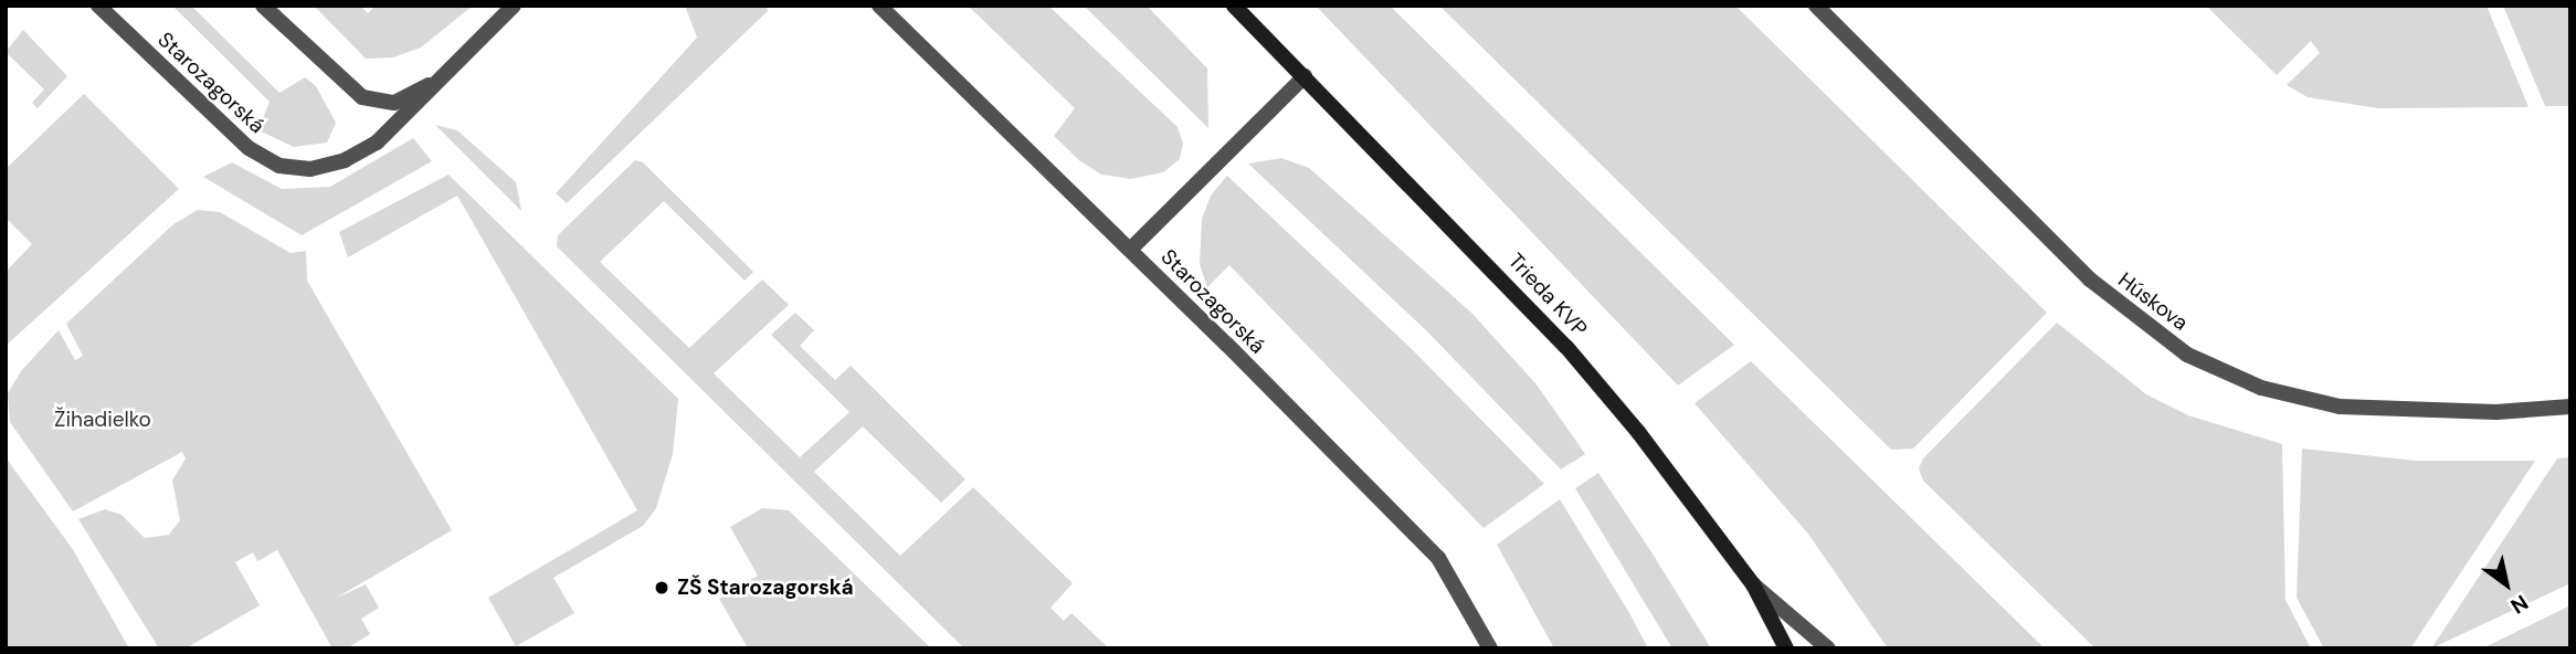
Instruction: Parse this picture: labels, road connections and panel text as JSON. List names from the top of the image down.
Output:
{
  "streets": {
    "street": ["Starozagorská", "Trieda KVP", "Húskova"]
  },
  "parks": ["Žihadielko"],
  "places": ["ZŠ Starozagorská"],
  "north": "bottom right"
}
